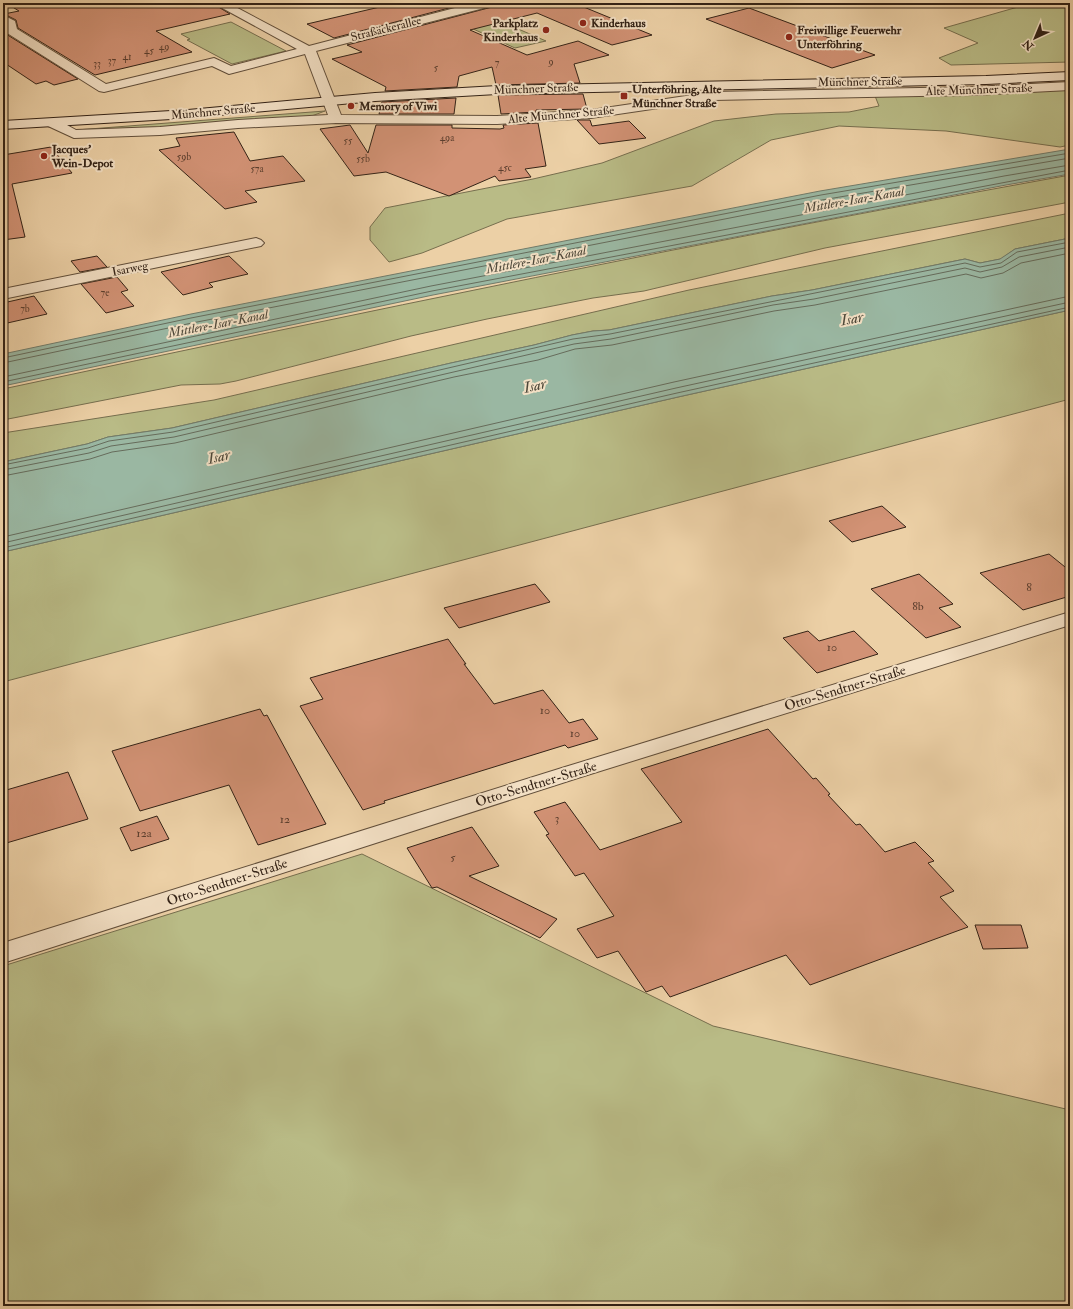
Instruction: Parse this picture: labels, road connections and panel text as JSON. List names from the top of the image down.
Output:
{
  "streets": {
    "street": [
      "Straßäckerallee",
      "Münchner Straße",
      "Alte Münchner Straße",
      "Isarweg",
      "Otto-Sendtner-Straße"
    ]
  },
  "crossings": [
    ["Münchner Straße", "Alte Münchner Straße"]
  ],
  "water": ["Mittlere-Isar-Kanal", "Isar"],
  "places": {
    "other": [
      "Kinderhaus",
      "Parkplatz Kinderhaus",
      "Freiwillige Feuerwehr Unterföhring",
      "Memory of Viwi",
      "Jacques' Wein-Depot"
    ],
    "transit": ["Unterföhring, Alte Münchner Straße"]
  },
  "house_numbers": [
    "49",
    "45",
    "41",
    "37",
    "9",
    "7",
    "33",
    "5",
    "49a",
    "55",
    "59b",
    "55b",
    "45c",
    "57a",
    "7e",
    "7b",
    "8",
    "8b",
    "10",
    "10",
    "10",
    "3",
    "12",
    "12a",
    "5"
  ],
  "north": "bottom left"
}
